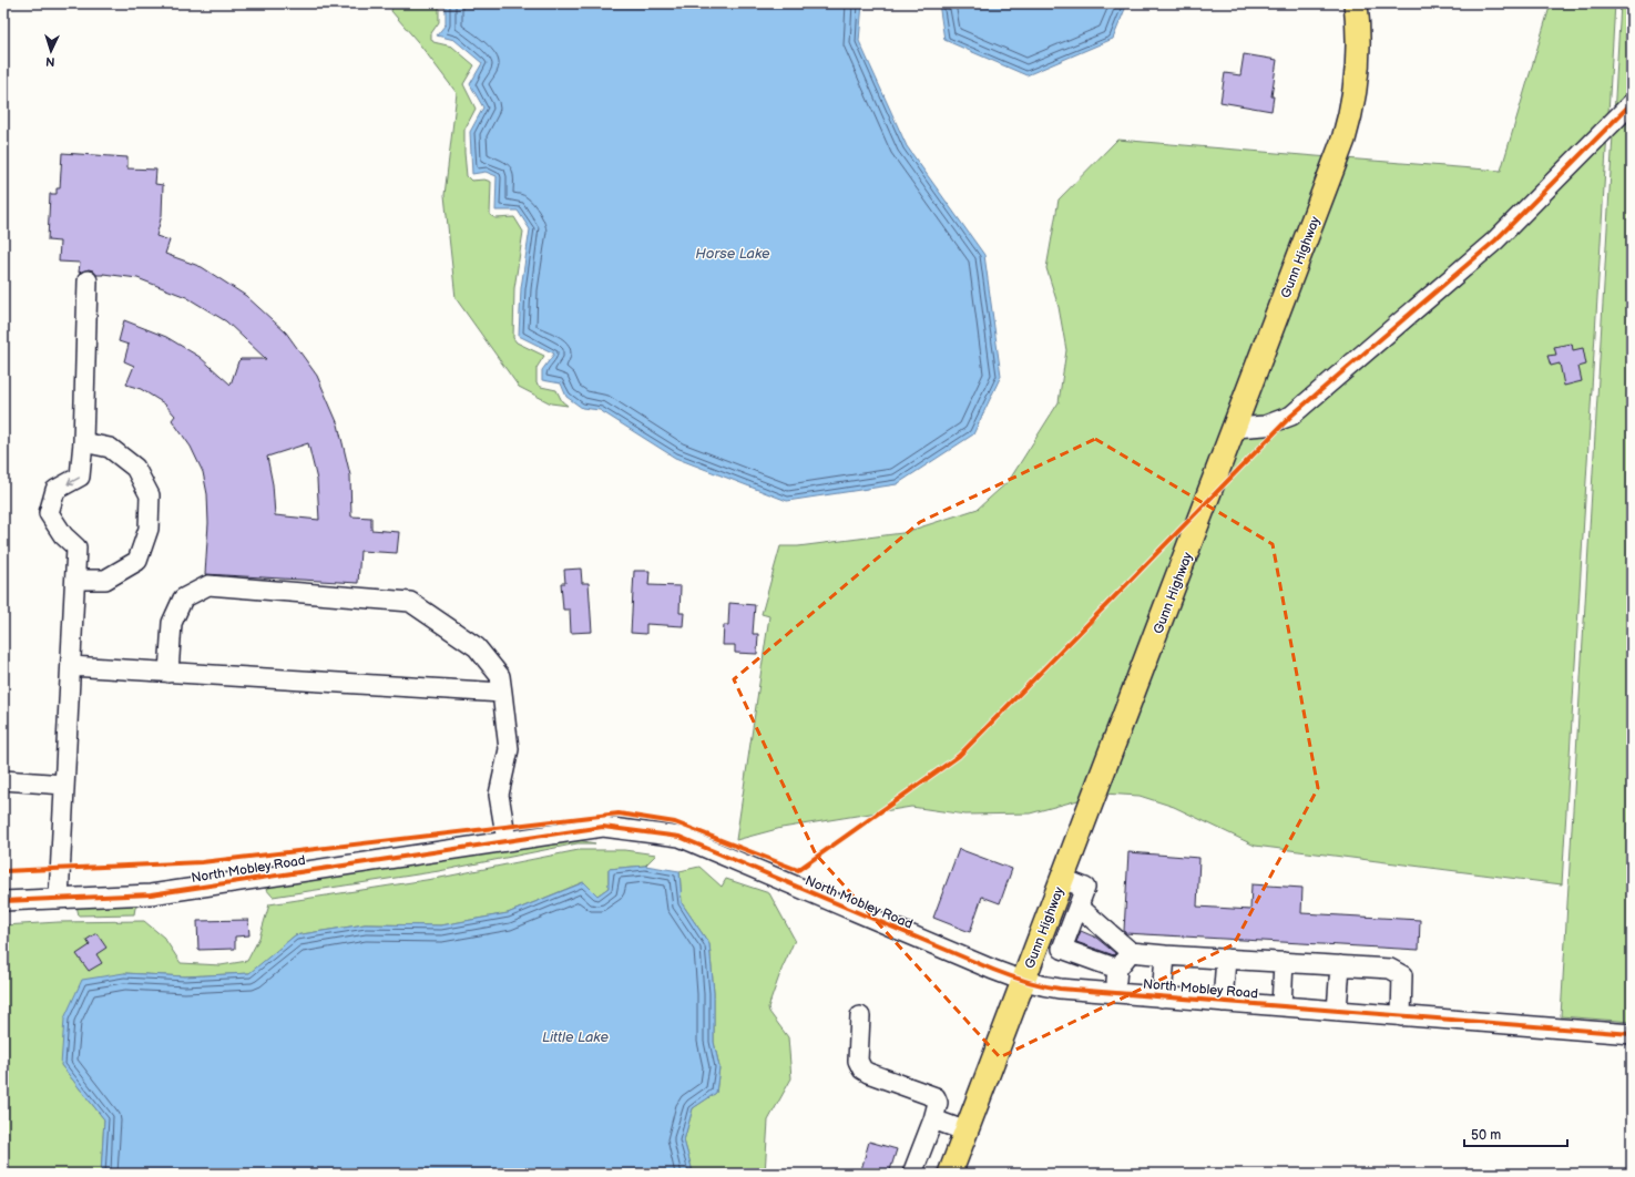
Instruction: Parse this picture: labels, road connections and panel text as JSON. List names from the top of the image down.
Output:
{
  "streets": {
    "main road": ["Gunn Highway"],
    "street": ["North Mobley Road"]
  },
  "crossings": [
    ["Gunn Highway", "North Mobley Road"]
  ],
  "water": ["Horse Lake", "Little Lake"],
  "scale_bar": "50 m",
  "north": "bottom"
}
